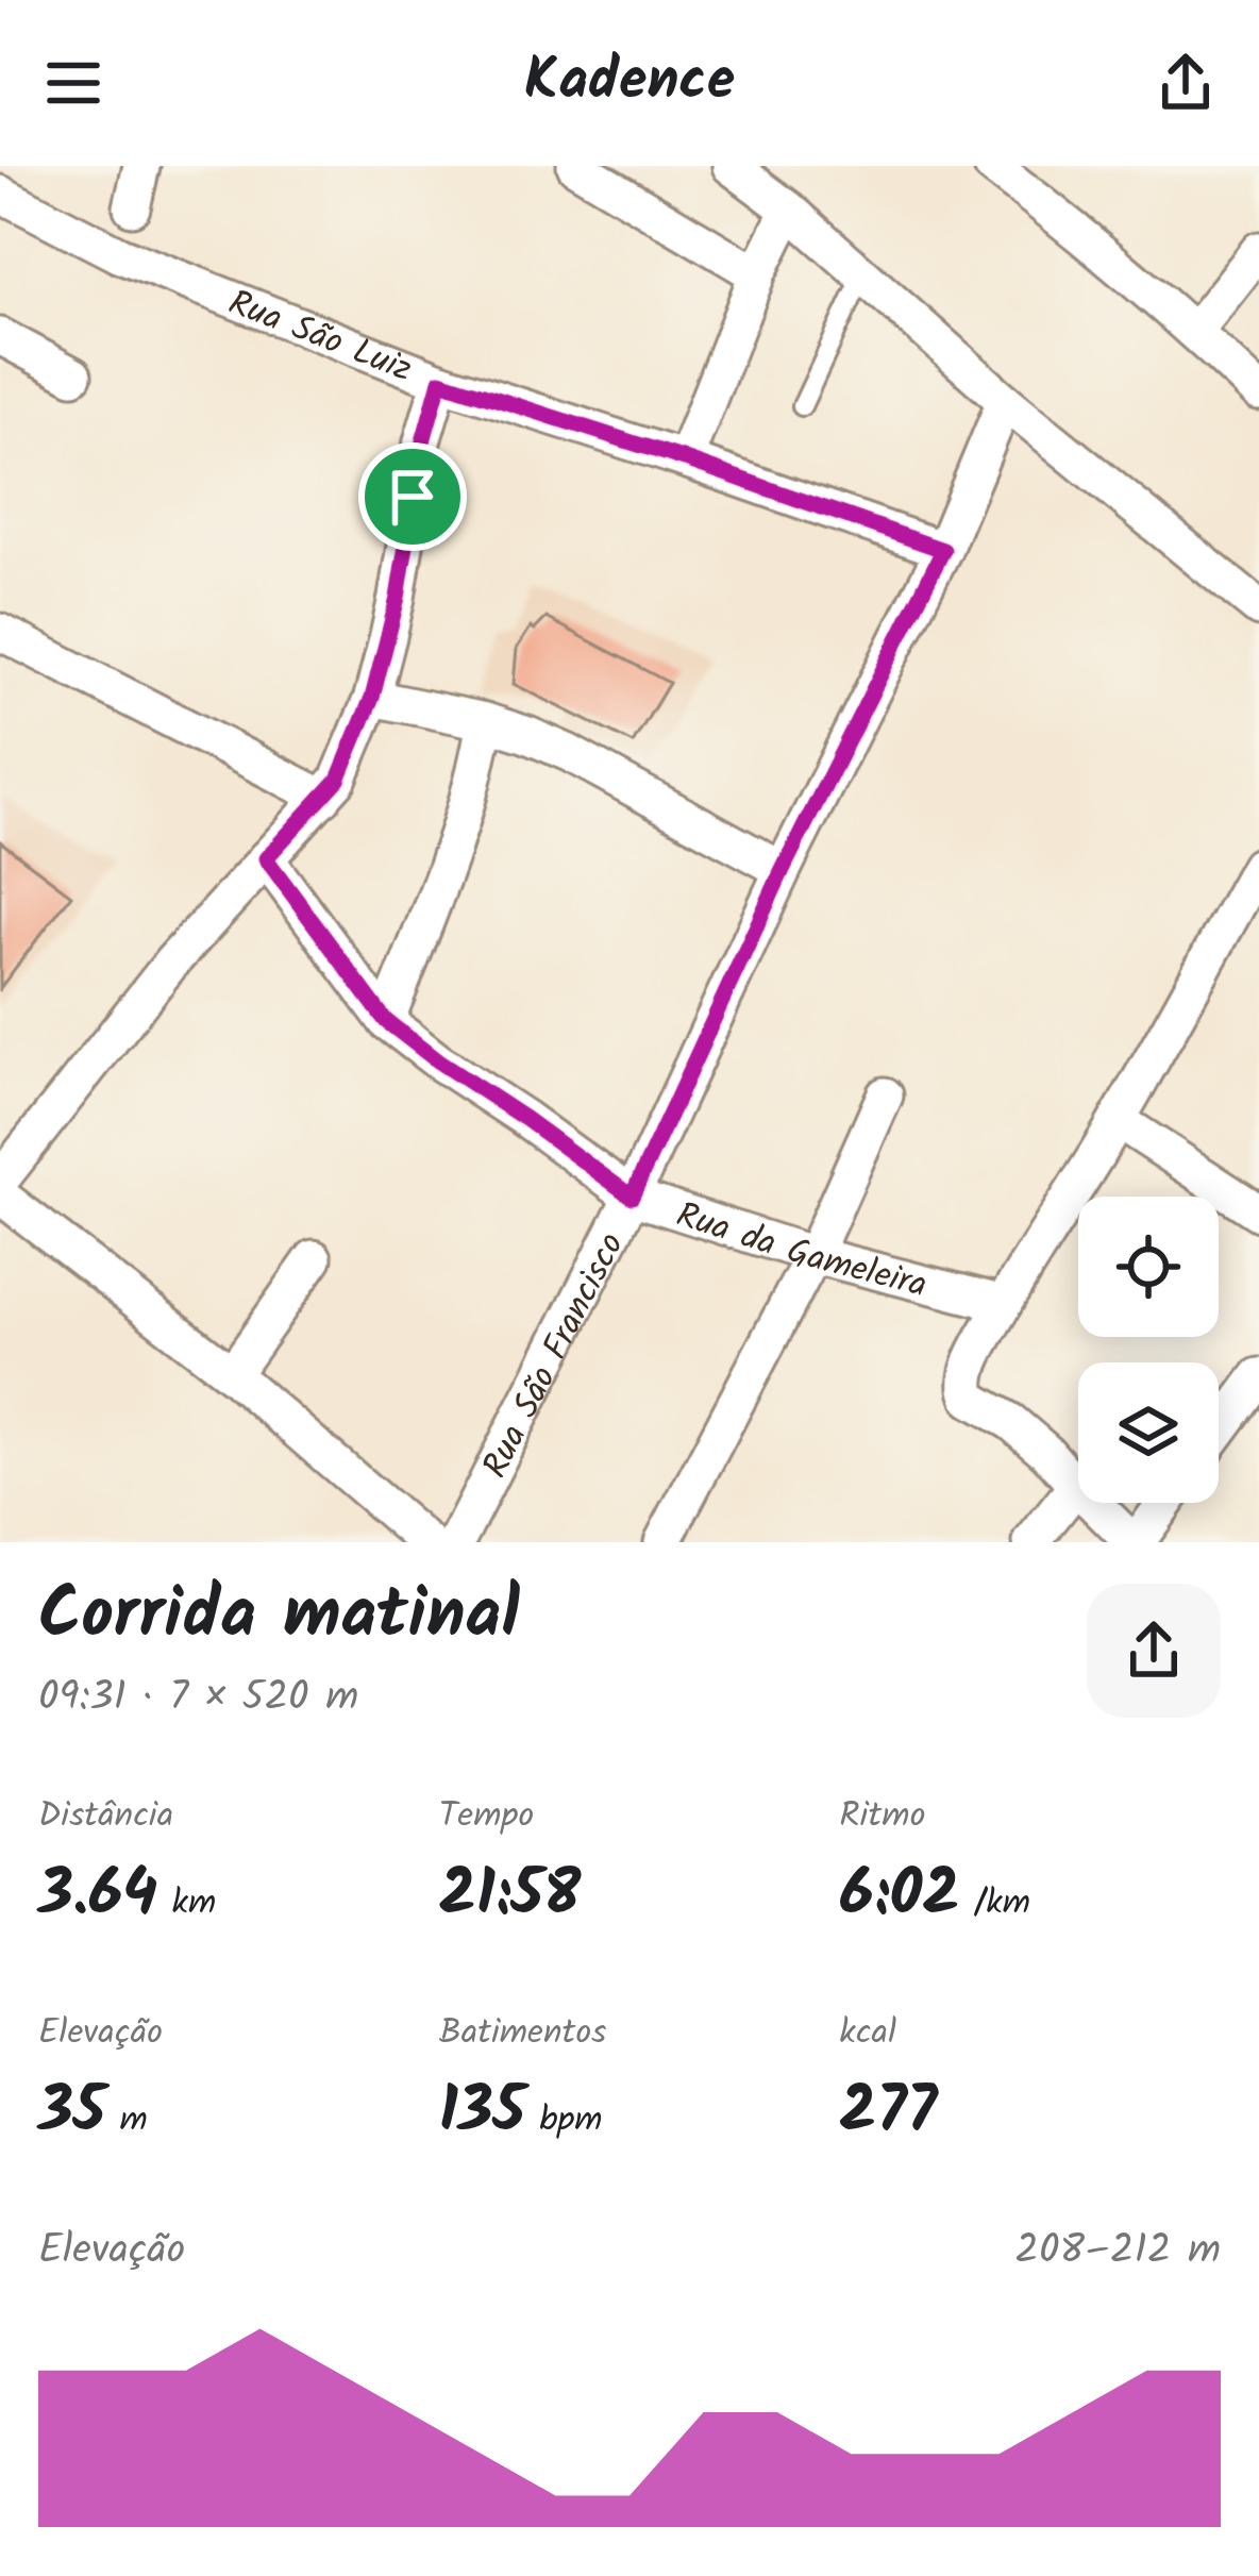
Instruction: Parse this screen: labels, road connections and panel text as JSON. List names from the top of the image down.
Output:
{
  "streets": {
    "street": ["Rua São Luiz", "Rua da Gameleira", "Rua São Francisco"]
  },
  "crossings": [
    ["Rua São Luiz", "Rua São Francisco"],
    ["Rua da Gameleira", "Rua São Francisco"]
  ],
  "page": {
    "header": "Kadence",
    "heading": ["Corrida matinal", "09:31 · 7 × 520 m"],
    "stats": [
      ["Distância", "3.64 km"],
      ["Tempo", "21:58"],
      ["Ritmo", "6:02 /km"],
      ["Elevação", "35 m"],
      ["Batimentos", "135 bpm"],
      ["kcal", "277"]
    ],
    "chart": ["Elevação", "208–212 m"]
  }
}
